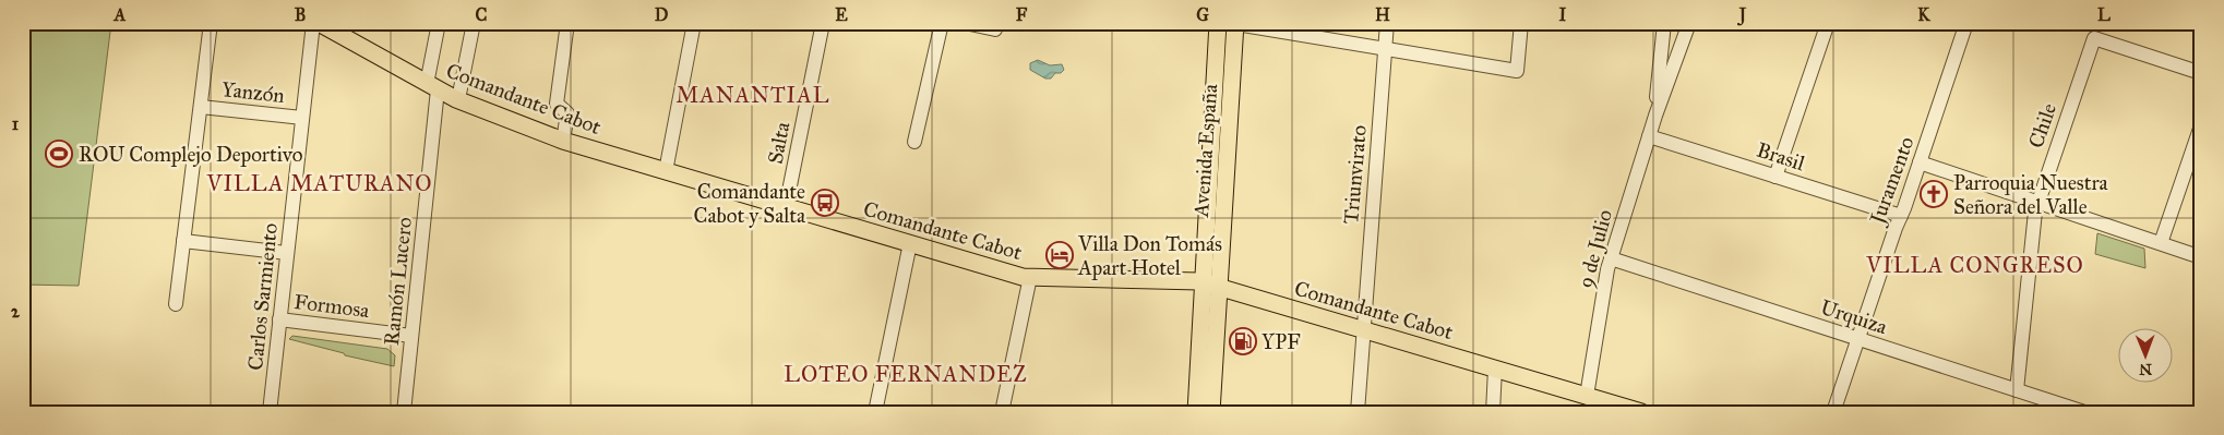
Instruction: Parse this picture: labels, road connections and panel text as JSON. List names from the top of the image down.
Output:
{
  "streets": {
    "main road": ["Comandante Cabot", "Avenida España"],
    "street": [
      "Yanzón",
      "Chile",
      "Salta",
      "Brasil",
      "Triunvirato",
      "Juramento",
      "9 de Julio",
      "Ramón Lucero",
      "Carlos Sarmiento",
      "Formosa",
      "Urquiza"
    ]
  },
  "crossings": [
    ["Yanzón", "Carlos Sarmiento"],
    ["Comandante Cabot", "Salta"],
    ["Comandante Cabot", "Avenida España"],
    ["Comandante Cabot", "Triunvirato"],
    ["Comandante Cabot", "9 de Julio"],
    ["Comandante Cabot", "Ramón Lucero"],
    ["Chile", "Urquiza"],
    ["Brasil", "Juramento"],
    ["Brasil", "9 de Julio"],
    ["Juramento", "Urquiza"],
    ["9 de Julio", "Urquiza"],
    ["Ramón Lucero", "Formosa"],
    ["Carlos Sarmiento", "Formosa"]
  ],
  "districts": [
    "MANANTIAL",
    "VILLA MATURANO",
    "VILLA CONGRESO",
    "LOTEO FERNANDEZ"
  ],
  "places": {
    "sports": ["ROU Complejo Deportivo"],
    "church": ["Parroquia Nuestra Señora del Valle"],
    "bus stop": ["Comandante Cabot y Salta"],
    "hotel": ["Villa Don Tomás Apart Hotel"],
    "fuel station": ["YPF"]
  },
  "north": "bottom",
  "grid": {
    "columns": [
      "A",
      "B",
      "C",
      "D",
      "E",
      "F",
      "G",
      "H",
      "I",
      "J",
      "K",
      "L"
    ],
    "rows": ["1", "2"]
  }
}
